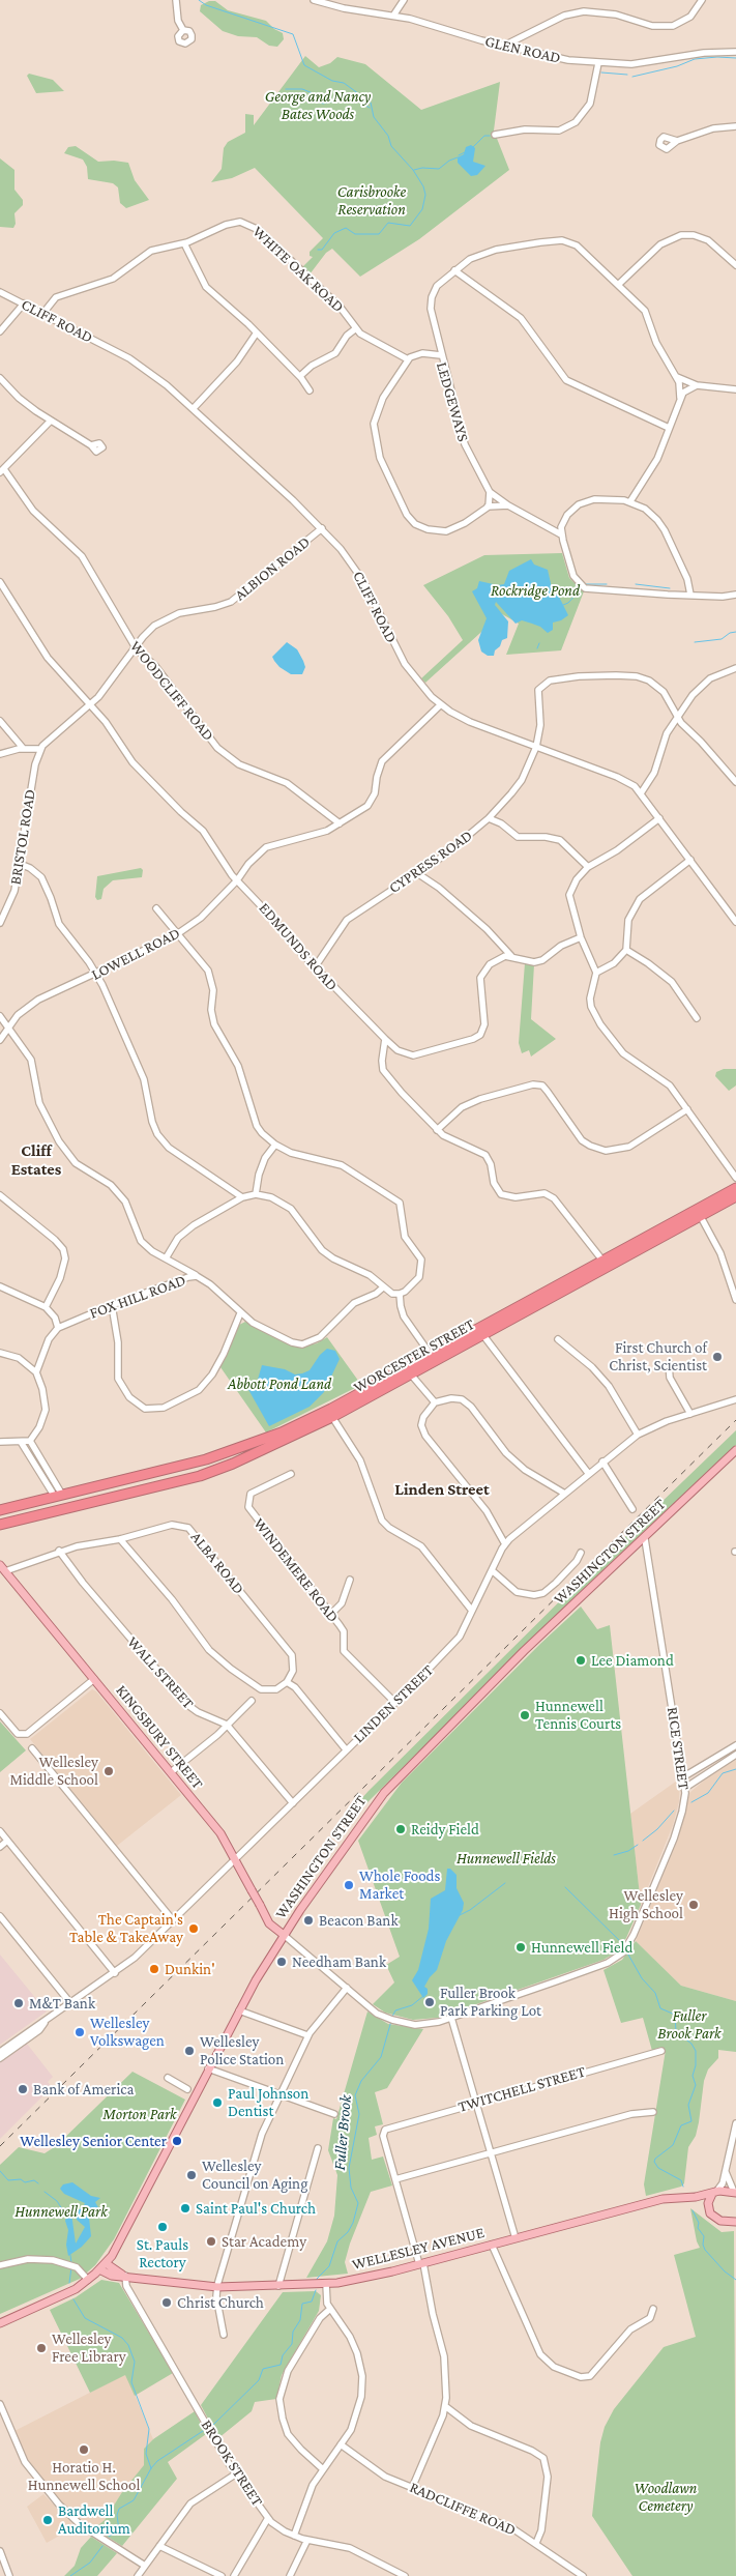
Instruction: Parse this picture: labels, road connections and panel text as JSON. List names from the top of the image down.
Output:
{
  "streets": {
    "highway": ["WORCESTER STREET"],
    "main road": ["WASHINGTON STREET", "KINGSBURY STREET", "WELLESLEY AVENUE"],
    "street": [
      "GLEN ROAD",
      "WHITE OAK ROAD",
      "CLIFF ROAD",
      "LEDGEWAYS",
      "ALBION ROAD",
      "WOODCLIFF ROAD",
      "BRISTOL ROAD",
      "CYPRESS ROAD",
      "EDMUNDS ROAD",
      "LOWELL ROAD",
      "FOX HILL ROAD",
      "ALBA ROAD",
      "WINDEMERE ROAD",
      "WALL STREET",
      "LINDEN STREET",
      "RICE STREET",
      "TWITCHELL STREET",
      "BROOK STREET",
      "RADCLIFFE ROAD"
    ]
  },
  "crossings": [
    ["WHITE OAK ROAD", "CLIFF ROAD"],
    ["WHITE OAK ROAD", "LEDGEWAYS"],
    ["CLIFF ROAD", "ALBION ROAD"],
    ["CLIFF ROAD", "CYPRESS ROAD"],
    ["CLIFF ROAD", "LOWELL ROAD"],
    ["ALBION ROAD", "WOODCLIFF ROAD"],
    ["ALBION ROAD", "BRISTOL ROAD"],
    ["ALBION ROAD", "EDMUNDS ROAD"],
    ["WOODCLIFF ROAD", "LOWELL ROAD"],
    ["CYPRESS ROAD", "EDMUNDS ROAD"],
    ["EDMUNDS ROAD", "LOWELL ROAD"],
    ["WASHINGTON STREET", "KINGSBURY STREET"],
    ["WASHINGTON STREET", "RICE STREET"],
    ["WASHINGTON STREET", "WELLESLEY AVENUE"],
    ["ALBA ROAD", "WALL STREET"],
    ["ALBA ROAD", "KINGSBURY STREET"],
    ["WINDEMERE ROAD", "LINDEN STREET"],
    ["WALL STREET", "LINDEN STREET"],
    ["LINDEN STREET", "KINGSBURY STREET"],
    ["WELLESLEY AVENUE", "BROOK STREET"]
  ],
  "districts": ["Cliff Estates", "Linden Street"],
  "water": ["Fuller Brook"],
  "parks": [
    "George and Nancy Bates Woods",
    "Carisbrooke Reservation",
    "Rockridge Pond",
    "Abbott Pond Land",
    "Hunnewell Fields",
    "Fuller Brook Park",
    "Morton Park",
    "Hunnewell Park",
    "Woodlawn Cemetery"
  ],
  "places": [
    "First Church of Christ, Scientist",
    "Lee Diamond",
    "Hunnewell Tennis Courts",
    "Wellesley Middle School",
    "Reidy Field",
    "Whole Foods Market",
    "Wellesley High School",
    "Beacon Bank",
    "The Captain's Table & TakeAway",
    "Hunnewell Field",
    "Needham Bank",
    "Dunkin'",
    "Fuller Brook Park Parking Lot",
    "M&T Bank",
    "Wellesley Volkswagen",
    "Wellesley Police Station",
    "Bank of America",
    "Paul Johnson Dentist",
    "Wellesley Senior Center",
    "Wellesley Council on Aging",
    "Saint Paul's Church",
    "St. Pauls Rectory",
    "Star Academy",
    "Christ Church",
    "Wellesley Free Library",
    "Horatio H. Hunnewell School",
    "Bardwell Auditorium"
  ]
}
